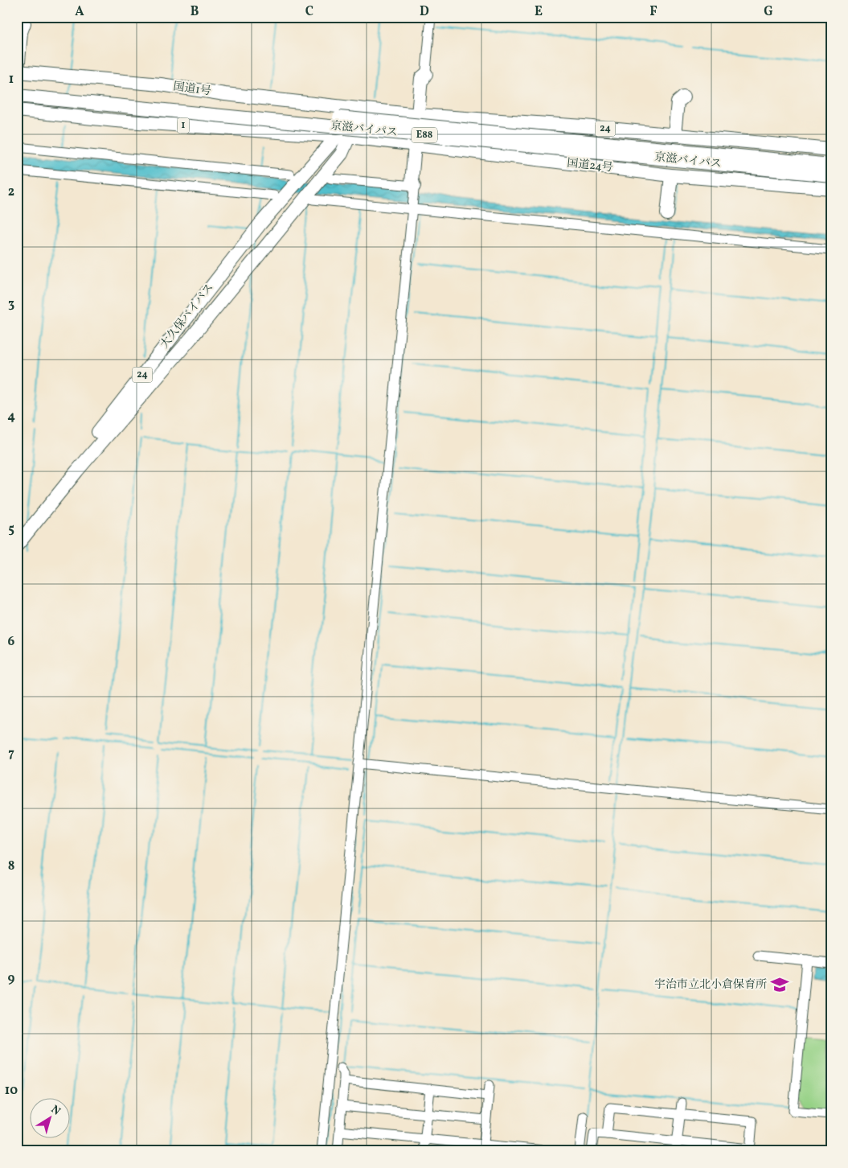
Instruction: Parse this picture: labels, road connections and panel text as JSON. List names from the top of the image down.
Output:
{
  "streets": {
    "highway": [
      "国道1号",
      "1",
      "24",
      "京滋バイパス",
      "E88",
      "国道24号",
      "大久保バイパス"
    ]
  },
  "crossings": [
    ["国道1号", "24"],
    ["国道1号", "大久保バイパス"],
    ["1", "国道24号"],
    ["1", "大久保バイパス"],
    ["24", "大久保バイパス"],
    ["国道24号", "大久保バイパス"]
  ],
  "places": {
    "school or university": ["宇治市立北小倉保育所"]
  },
  "north": "top right",
  "grid": {
    "columns": [
      "A",
      "B",
      "C",
      "D",
      "E",
      "F",
      "G"
    ],
    "rows": [
      "1",
      "2",
      "3",
      "4",
      "5",
      "6",
      "7",
      "8",
      "9",
      "10"
    ]
  }
}
